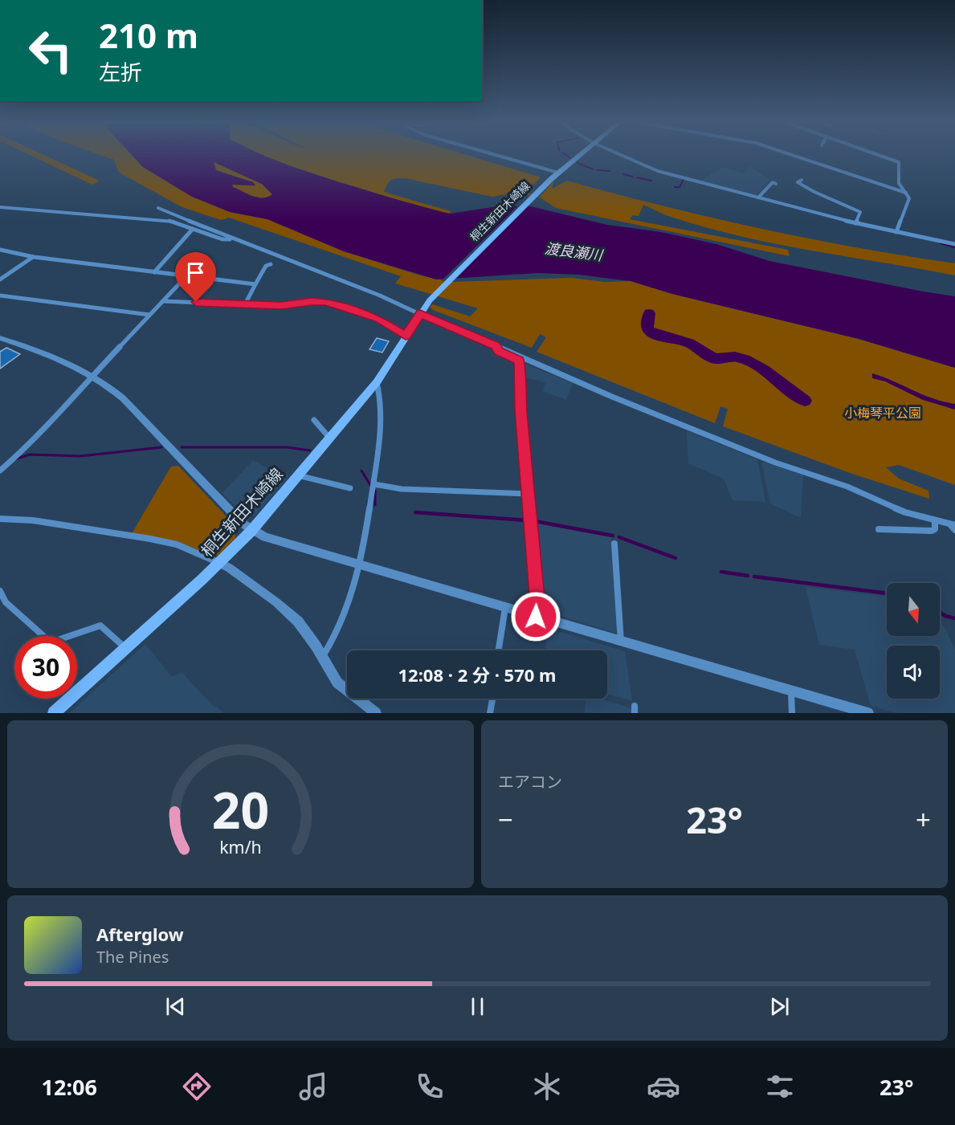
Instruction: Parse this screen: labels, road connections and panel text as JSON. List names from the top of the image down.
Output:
{
  "streets": {
    "main road": ["桐生新田木崎線"]
  },
  "water": ["渡良瀬川"],
  "parks": ["小梅琴平公園"],
  "north": "bottom",
  "page": {
    "turn": ["210 m", "左折"],
    "limit": "30",
    "trip": "12:08 · 2 分 · 570 m",
    "tile": "エアコン",
    "heat": ["−", "23°", "+"],
    "song": ["Afterglow", "The Pines"],
    "tabs": ["12:06", "23°"],
    "gauge": ["20", "km/h"]
  }
}
